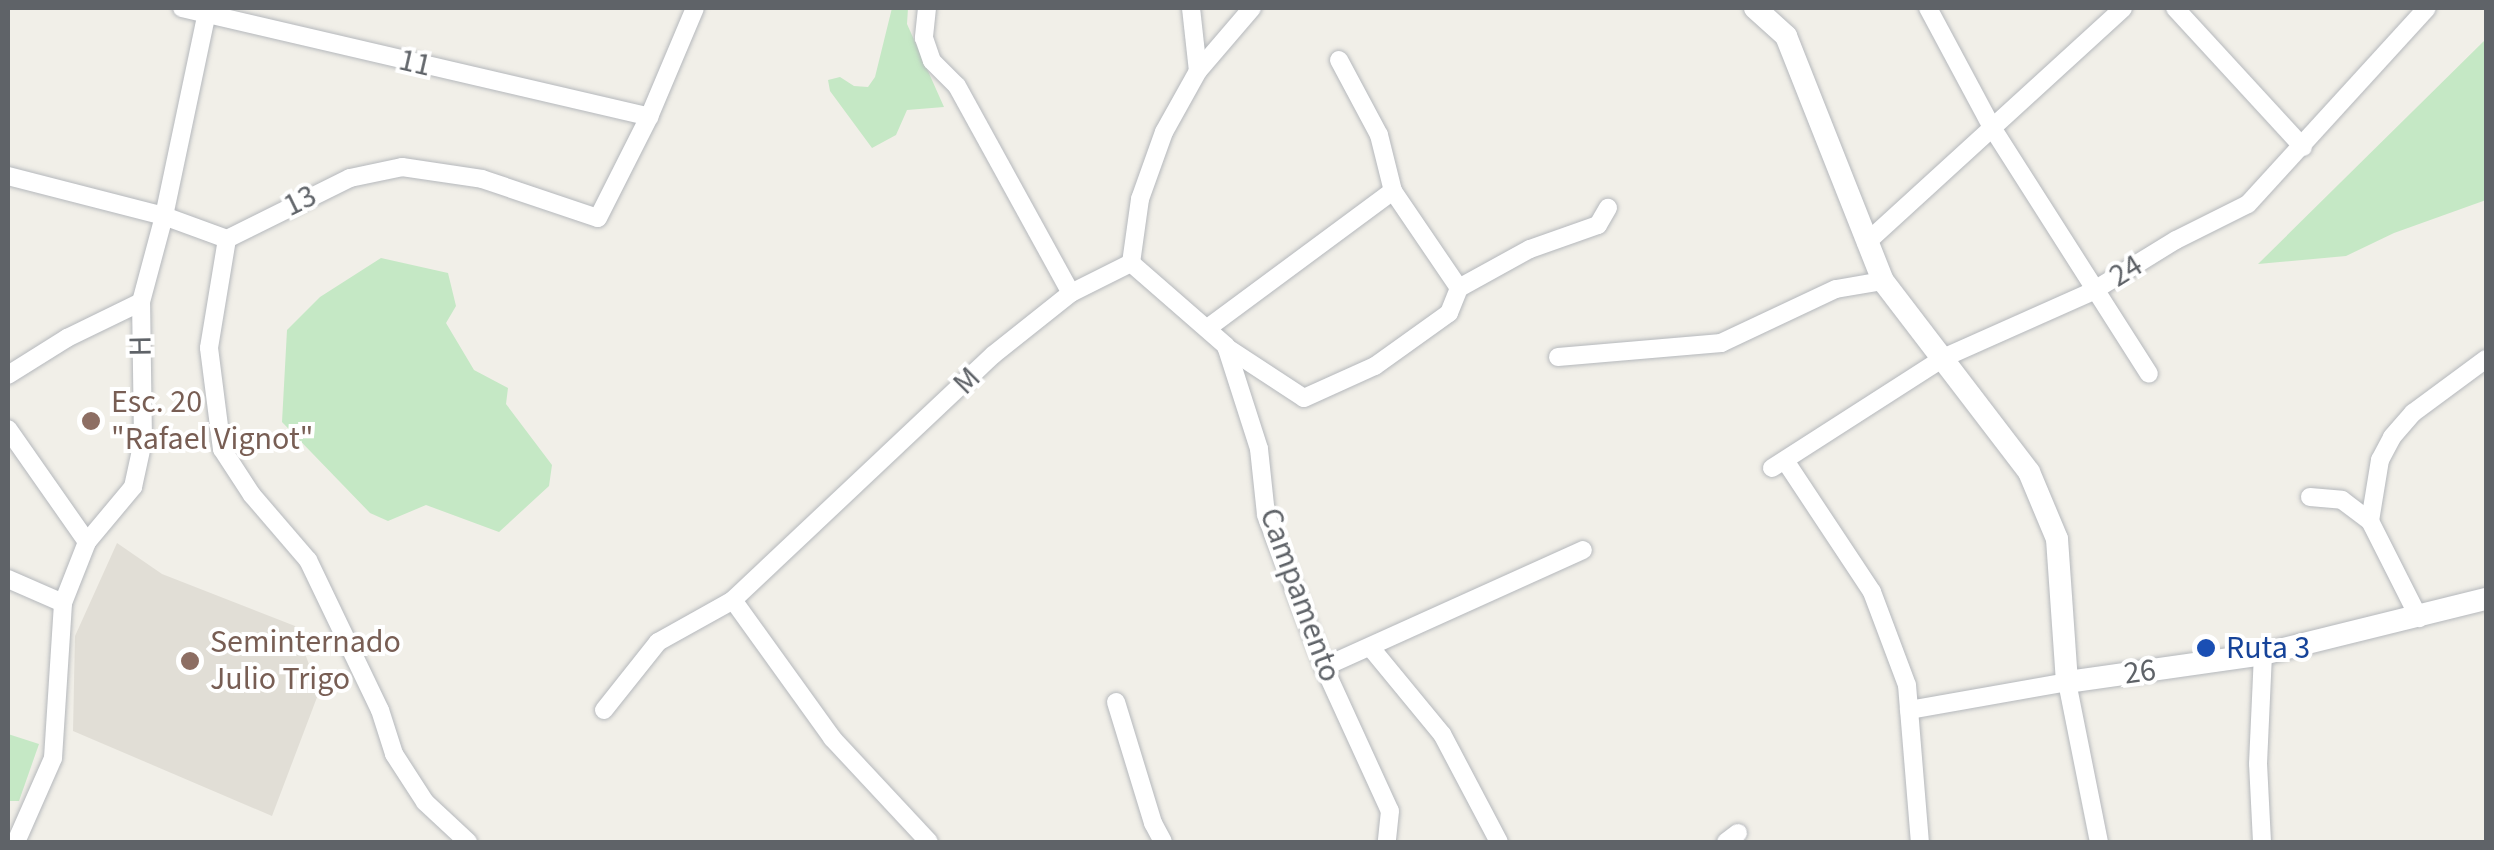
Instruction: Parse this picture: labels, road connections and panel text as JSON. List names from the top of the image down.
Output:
{
  "streets": {
    "street": [
      "11",
      "13",
      "24",
      "H",
      "M",
      "Campamento",
      "26"
    ]
  },
  "crossings": [
    ["11", "13"],
    ["11", "H"],
    ["24", "26"],
    ["M", "Campamento"]
  ],
  "places": ["Esc. 20 \"Rafael Vignot\"", "Ruta 3", "Seminternado Julio Trigo"]
}
